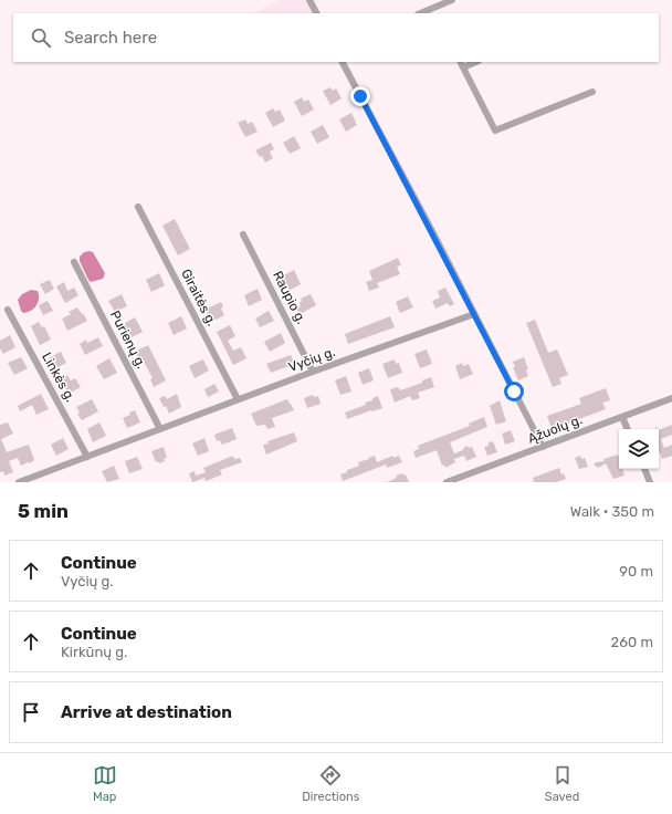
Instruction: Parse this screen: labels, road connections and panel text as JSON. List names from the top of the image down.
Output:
{
  "streets": {
    "street": [
      "Giraitės g.",
      "Raupio g.",
      "Purienų g.",
      "Vyčių g.",
      "Linkės g.",
      "Ąžuolų g."
    ]
  },
  "crossings": [
    ["Giraitės g.", "Vyčių g."],
    ["Raupio g.", "Vyčių g."],
    ["Purienų g.", "Vyčių g."],
    ["Vyčių g.", "Linkės g."]
  ],
  "page": {
    "search": "Search here",
    "heading": ["5 min", "Walk · 350 m"],
    "list": [
      ["Continue", "Vyčių g.", "90 m"],
      ["Continue", "Kirkūnų g.", "260 m"],
      "Arrive at destination"
    ],
    "nav": ["Map", "Directions", "Saved"]
  }
}
